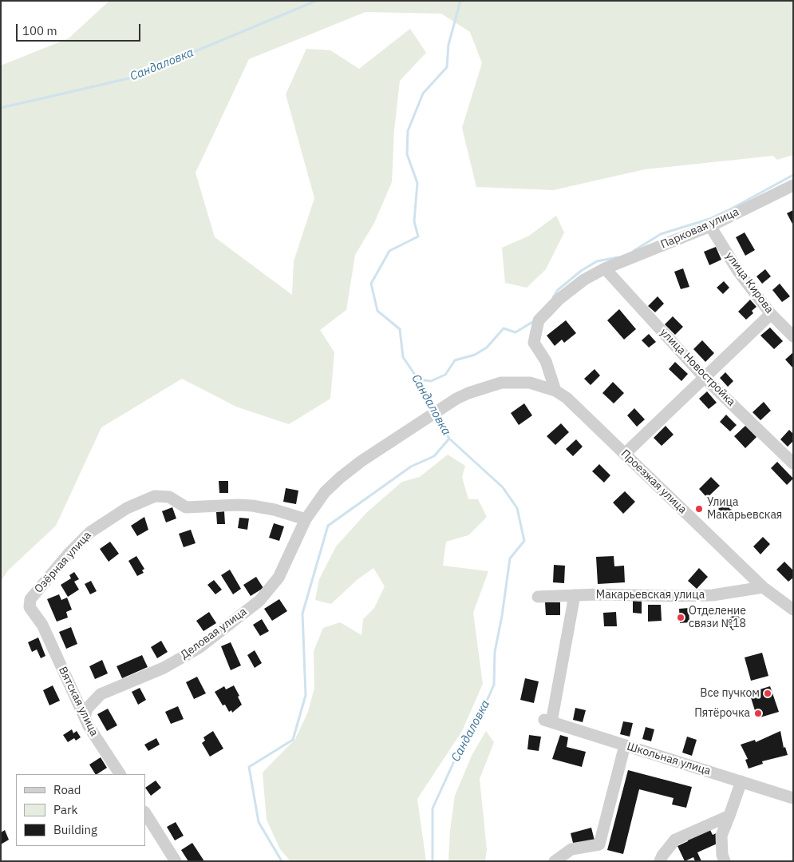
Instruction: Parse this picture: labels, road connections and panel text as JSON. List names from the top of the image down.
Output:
{
  "streets": {
    "street": [
      "Парковая улица",
      "улица Кирова",
      "улица Новостройка",
      "Проезжая улица",
      "Озёрная улица",
      "Макарьевская улица",
      "Деловая улица",
      "Вятская улица",
      "Школьная улица"
    ]
  },
  "crossings": [
    ["Парковая улица", "улица Кирова"],
    ["Парковая улица", "улица Новостройка"],
    ["Парковая улица", "Проезжая улица"],
    ["Проезжая улица", "Макарьевская улица"],
    ["Проезжая улица", "Деловая улица"],
    ["Озёрная улица", "Деловая улица"],
    ["Озёрная улица", "Вятская улица"],
    ["Макарьевская улица", "Школьная улица"],
    ["Деловая улица", "Вятская улица"]
  ],
  "water": ["Сандаловка"],
  "places": [
    "Улица Макарьевская",
    "Отделение связи №18",
    "Все пучком",
    "Пятёрочка"
  ],
  "legend": ["Road", "Park", "Building"],
  "scale_bar": "100 m"
}
